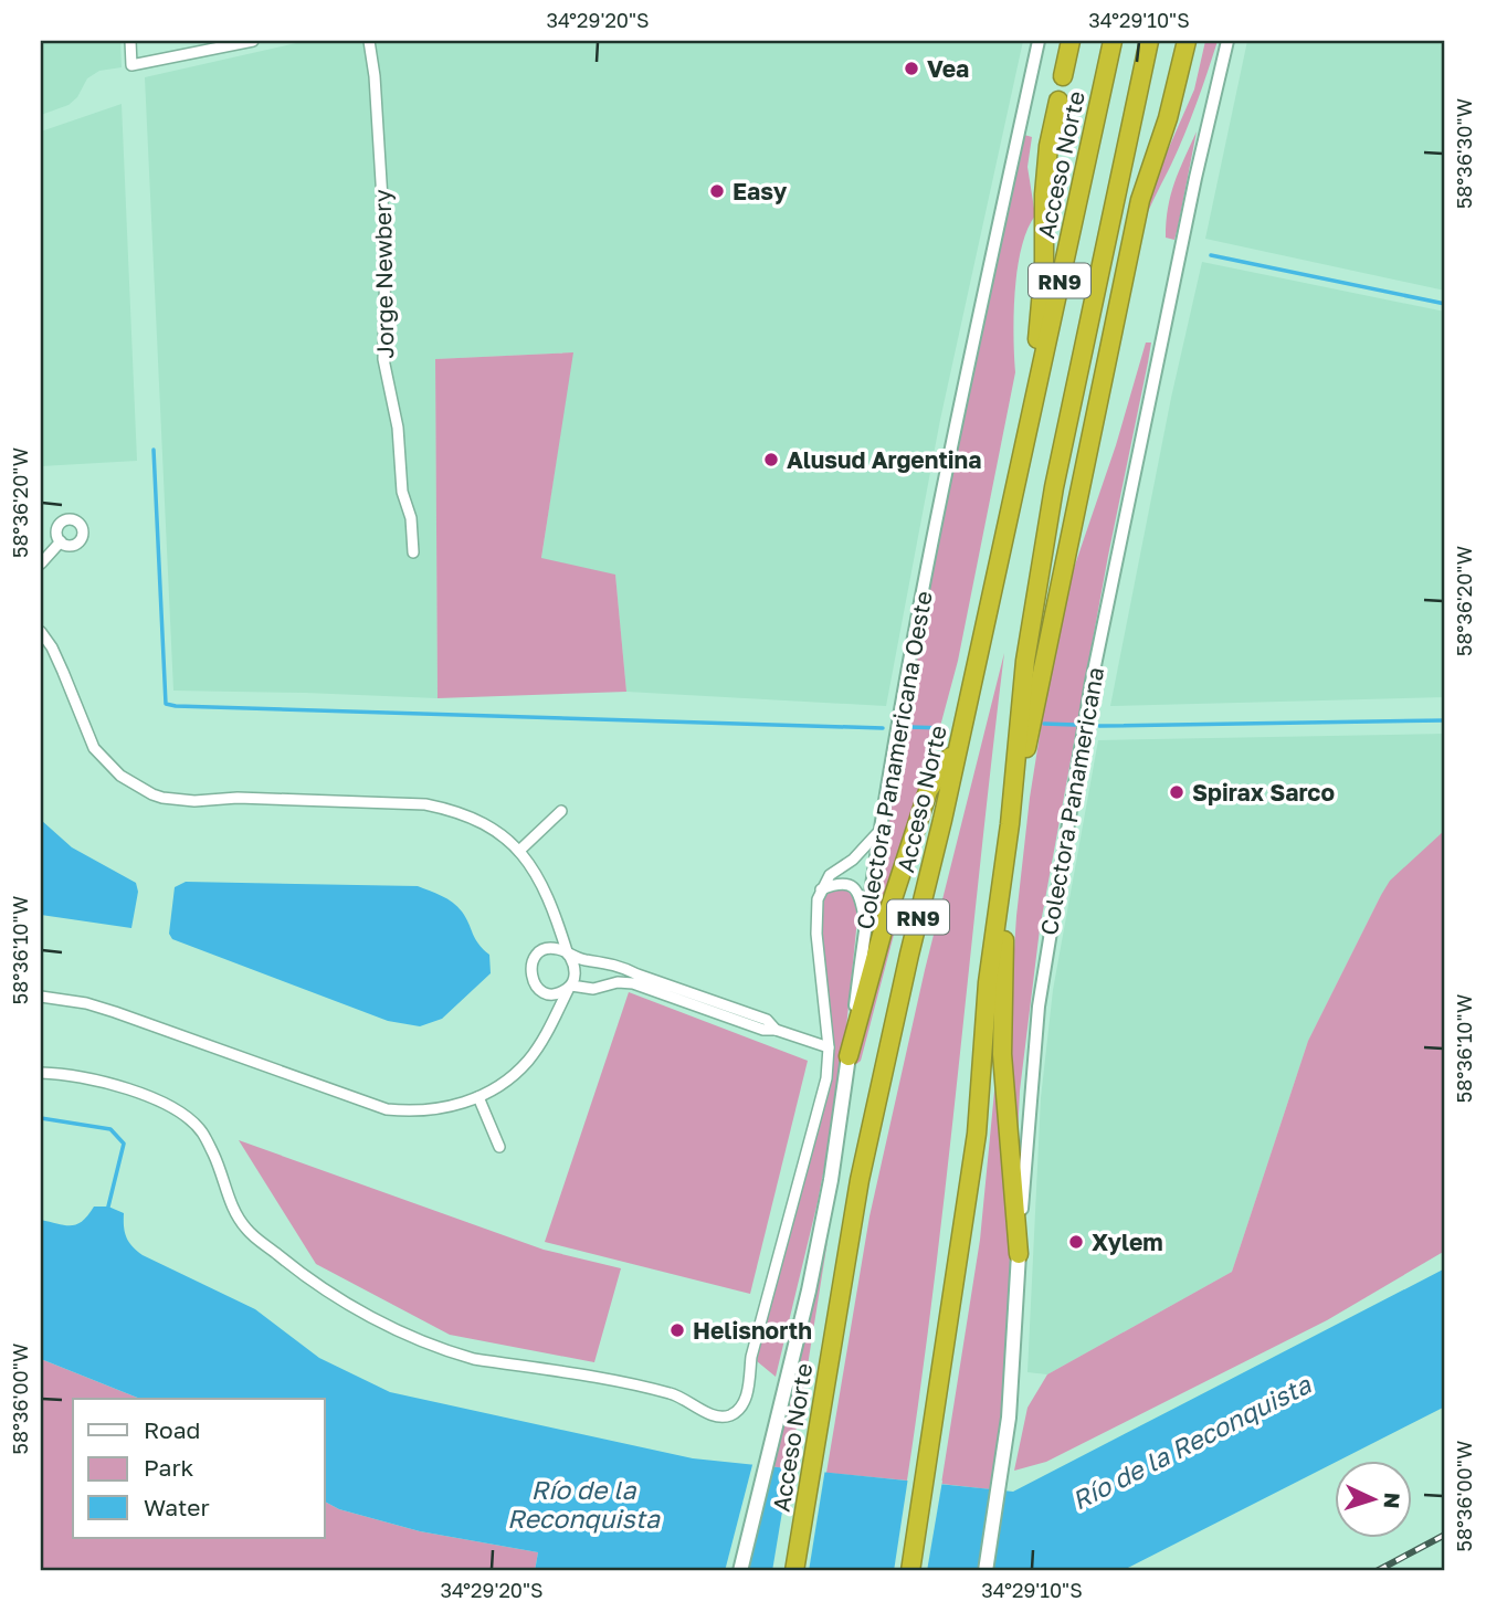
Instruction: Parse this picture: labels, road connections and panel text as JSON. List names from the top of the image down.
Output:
{
  "streets": {
    "highway": ["Acceso Norte", "RN9"],
    "main road": ["Colectora Panamericana Oeste", "Colectora Panamericana"],
    "street": ["Jorge Newbery"]
  },
  "water": ["Río de la Reconquista"],
  "places": [
    "Vea",
    "Easy",
    "Alusud Argentina",
    "Spirax Sarco",
    "Xylem",
    "Helisnorth"
  ],
  "legend": ["Road", "Park", "Water"],
  "north": "right",
  "coordinates": [
    "34°29'20\"S",
    "34°29'10\"S",
    "58°36'30\"W",
    "58°36'20\"W",
    "58°36'10\"W",
    "58°36'00\"W"
  ]
}
